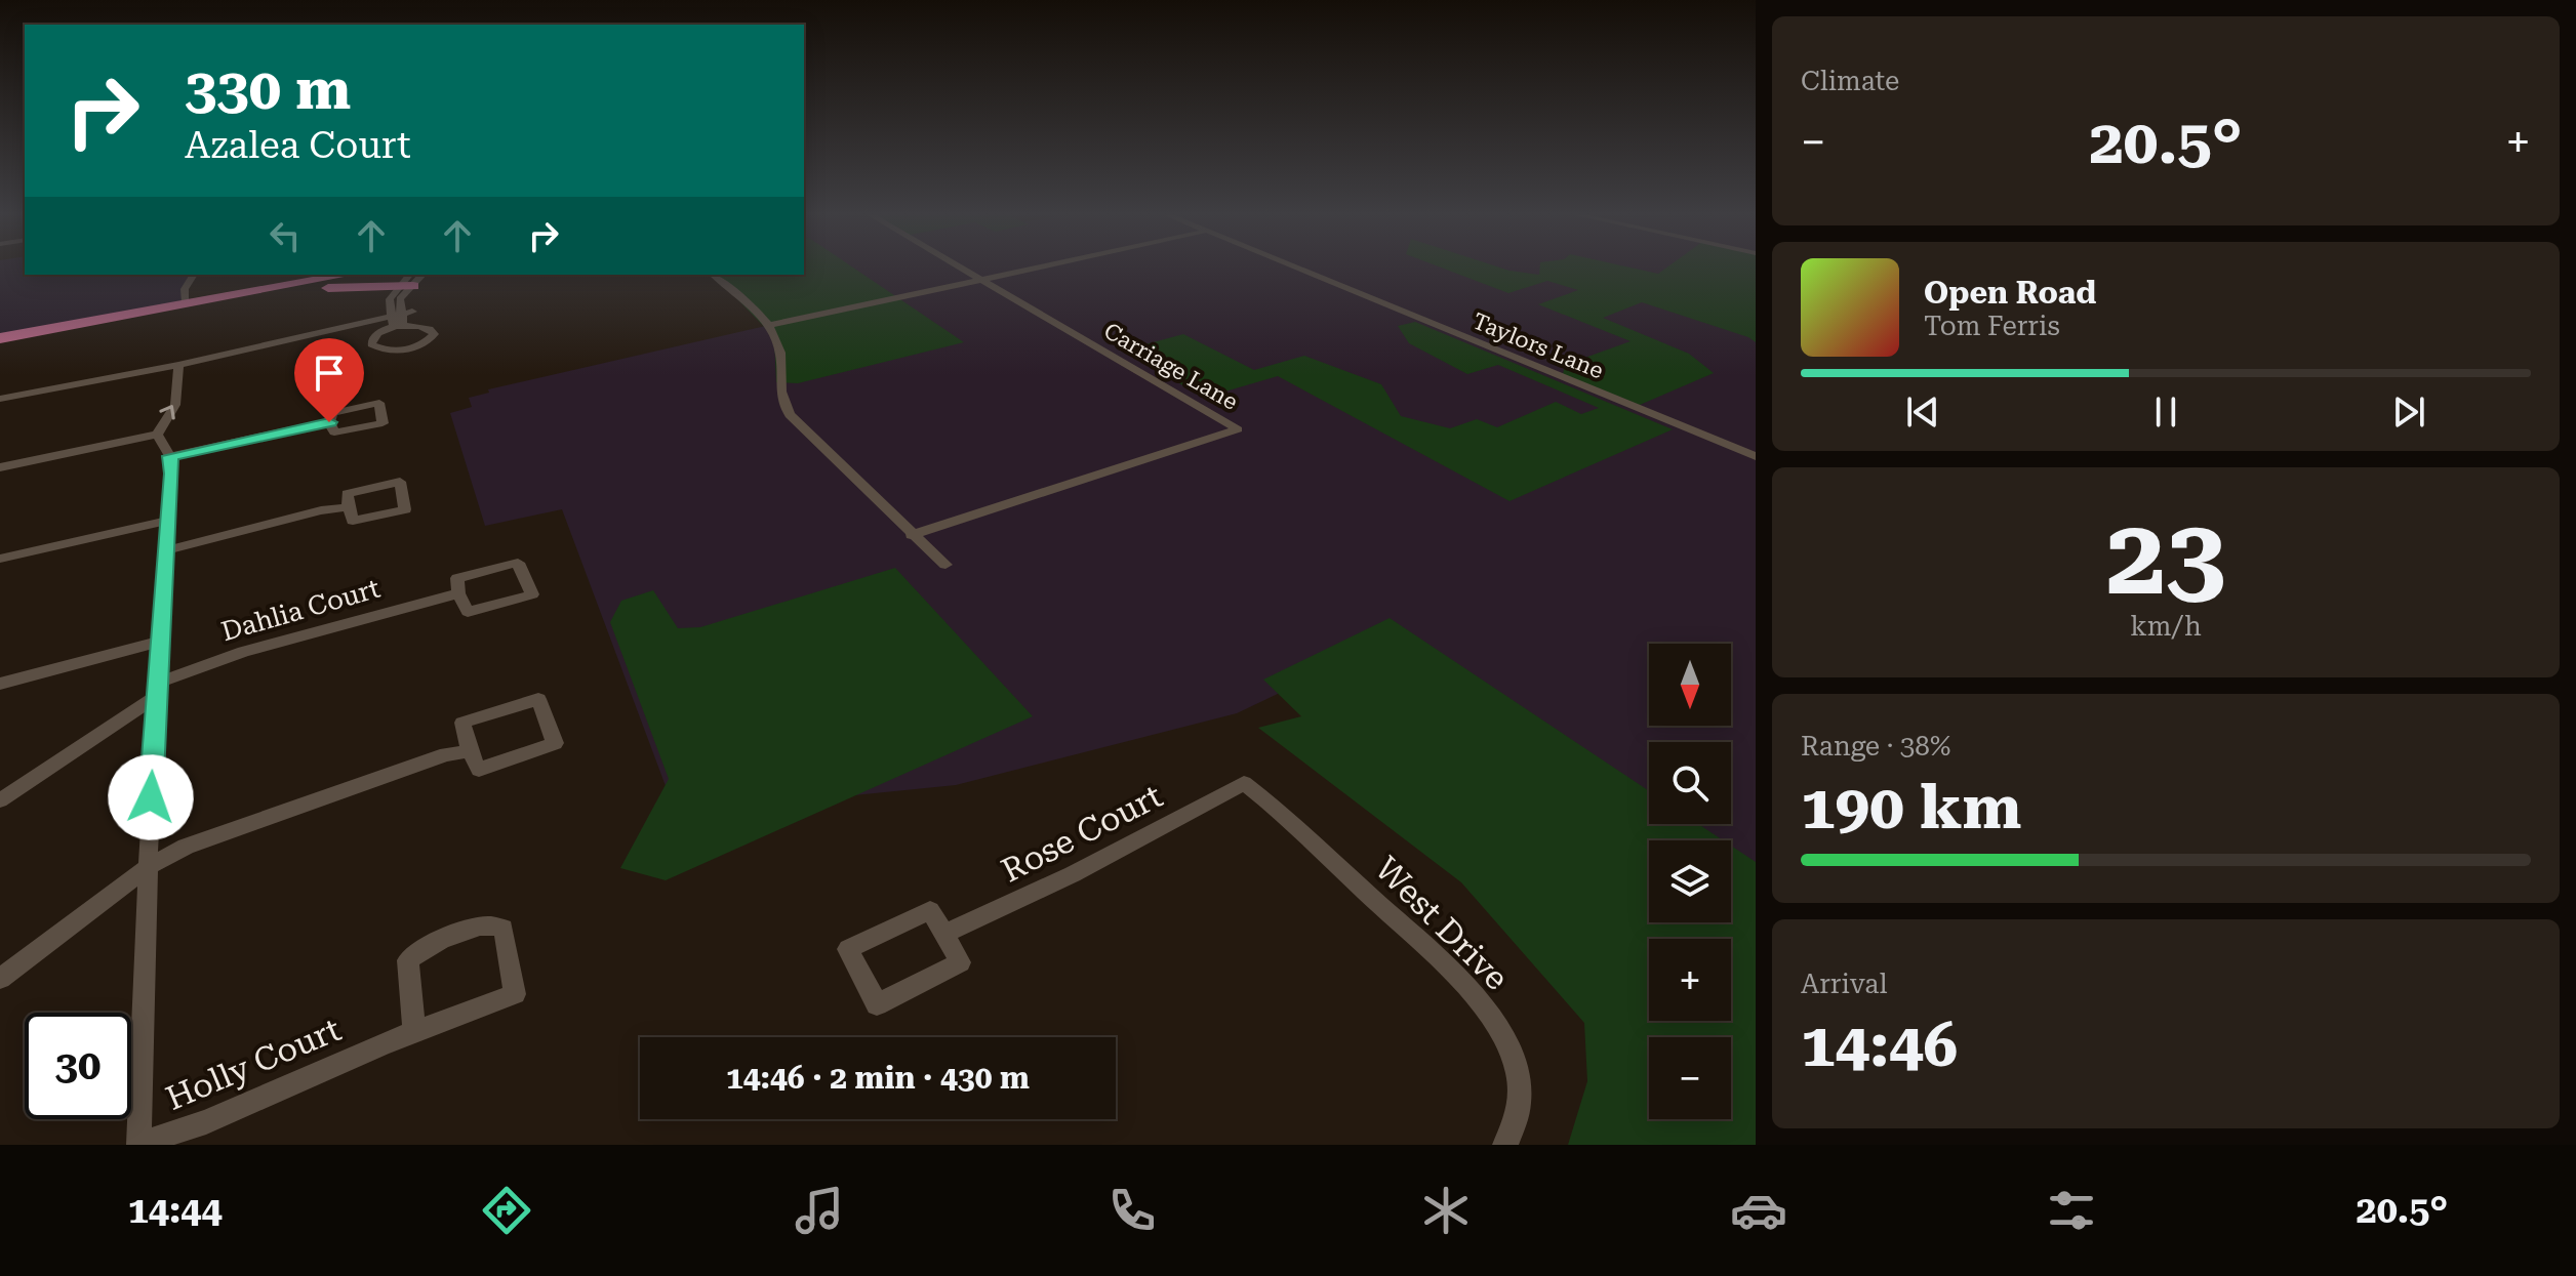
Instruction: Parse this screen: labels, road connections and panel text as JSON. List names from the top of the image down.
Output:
{
  "streets": {
    "street": [
      "Taylors Lane",
      "Carriage Lane",
      "Dahlia Court",
      "Rose Court",
      "West Drive",
      "Holly Court"
    ]
  },
  "crossings": [
    ["Rose Court", "West Drive"]
  ],
  "north": "bottom",
  "page": {
    "tile": [
      "Climate",
      ["23", "km/h"],
      ["Range · 38%", "190 km"],
      ["Arrival", "14:46"]
    ],
    "turn": ["330 m", "Azalea Court"],
    "heat": ["−", "20.5°", "+"],
    "song": ["Open Road", "Tom Ferris"],
    "map_buttons": ["+", "−"],
    "limit": "30",
    "trip": "14:46 · 2 min · 430 m",
    "tabs": ["14:44", "20.5°"]
  }
}
